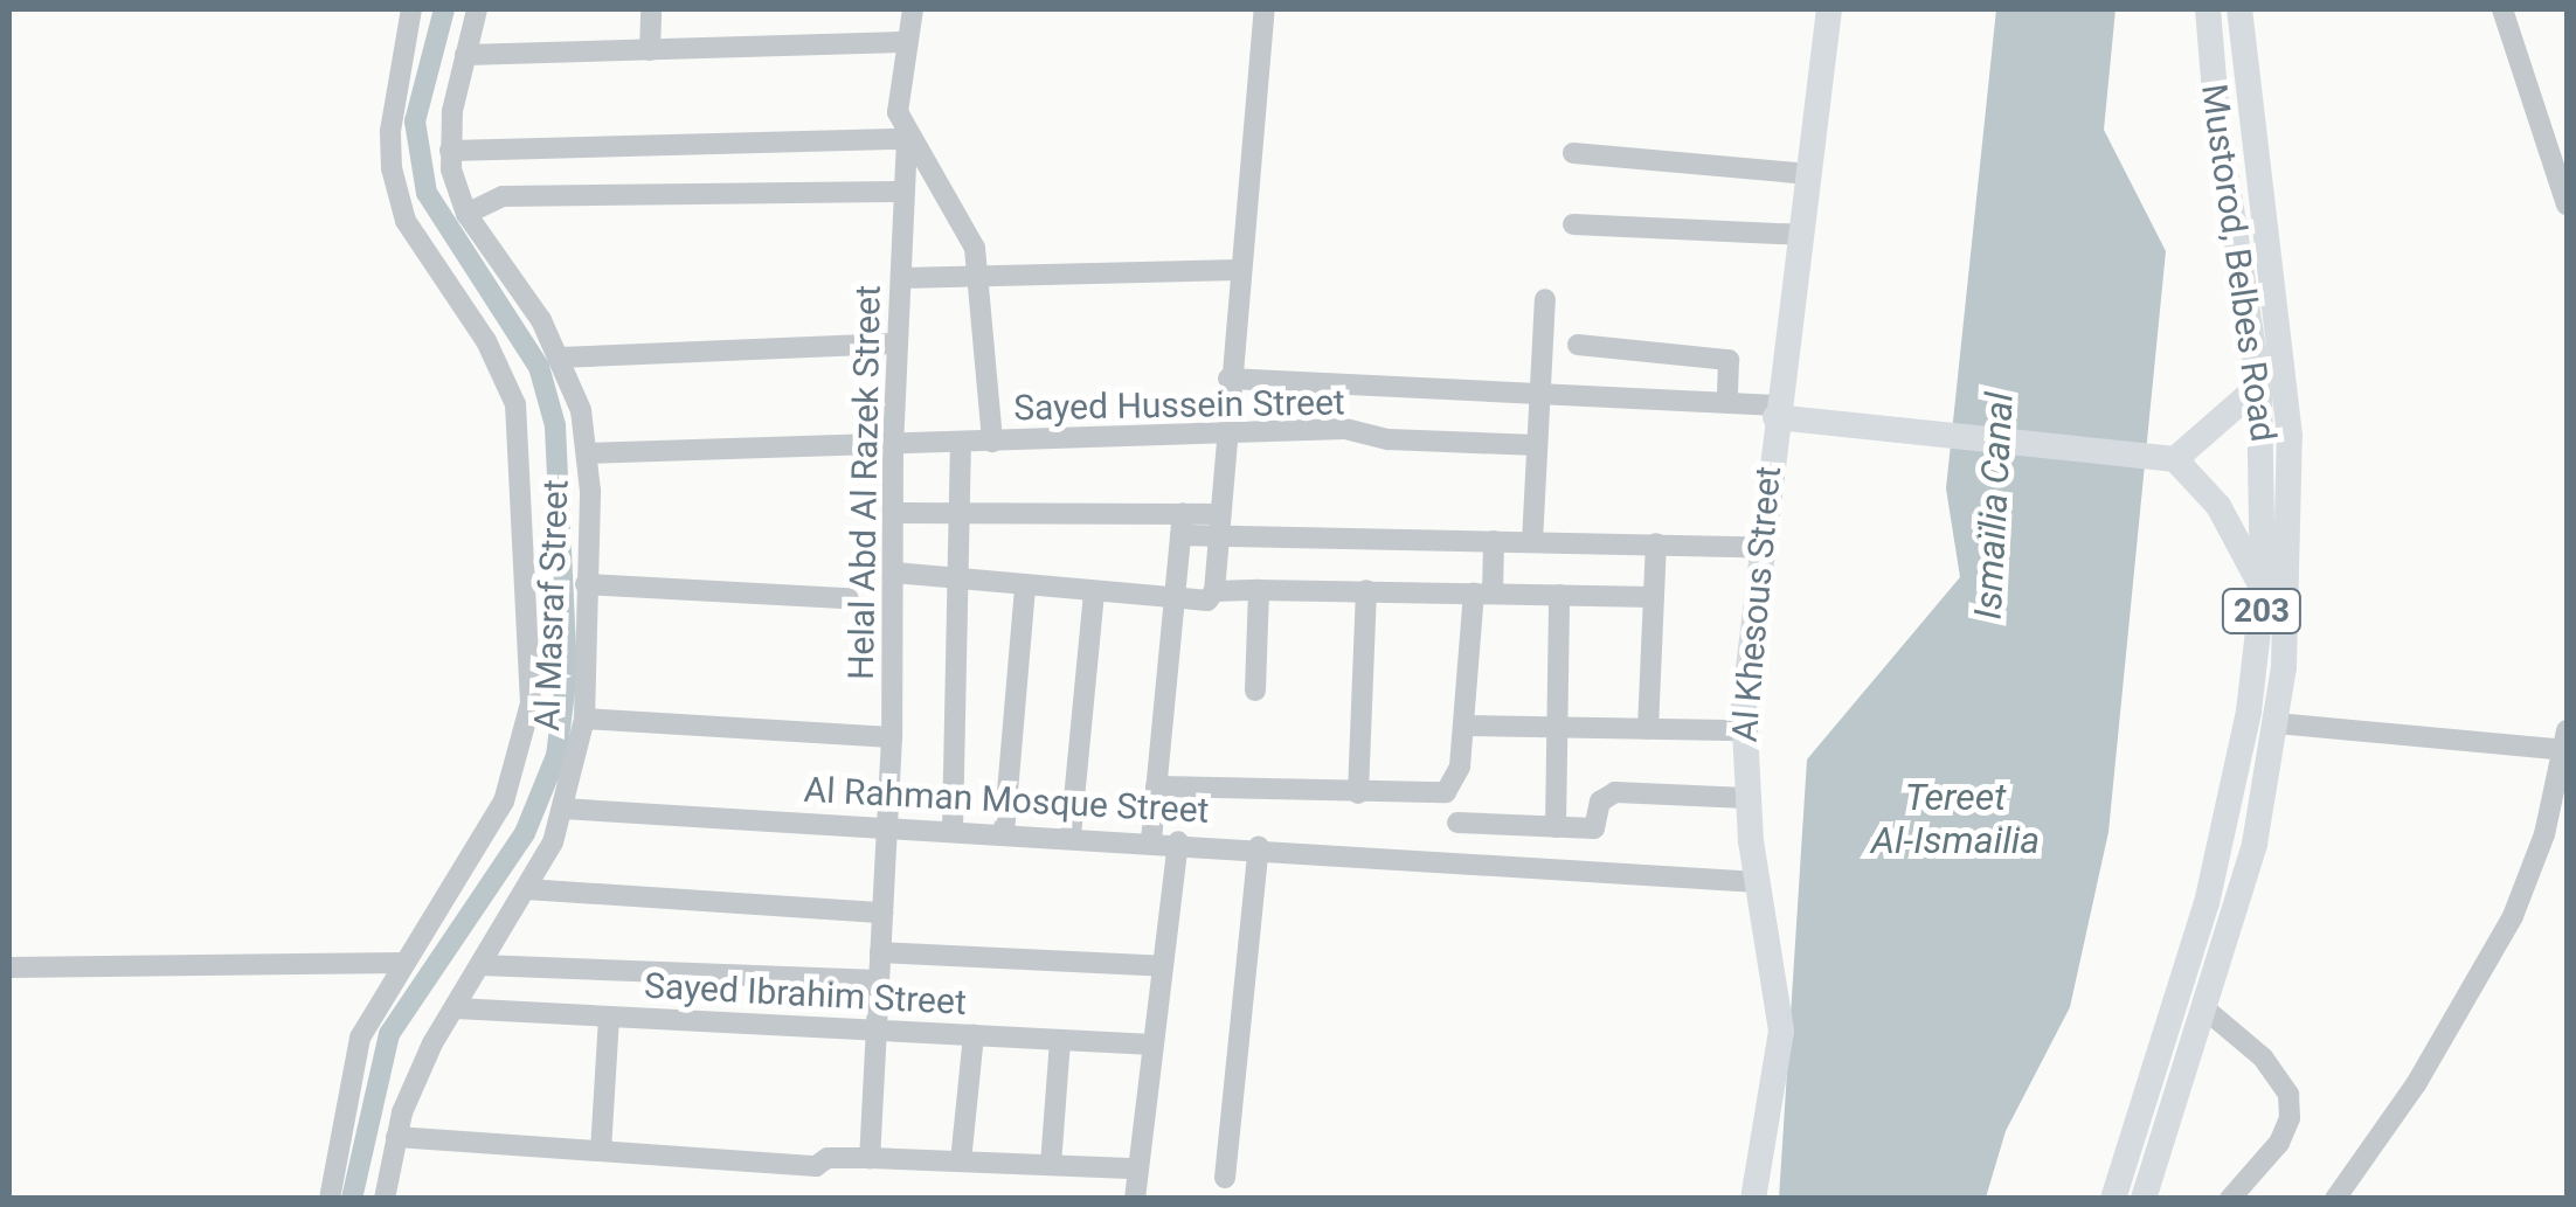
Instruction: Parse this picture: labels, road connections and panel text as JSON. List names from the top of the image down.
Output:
{
  "streets": {
    "main road": ["Mustorod, Belbes Road", "Al Khesous Street", "203"],
    "street": [
      "Sayed Hussein Street",
      "Helal Abd Al Razek Street",
      "Al Masraf Street",
      "Al Rahman Mosque Street",
      "Sayed Ibrahim Street"
    ]
  },
  "crossings": [
    ["Sayed Hussein Street", "Helal Abd Al Razek Street"],
    ["Sayed Hussein Street", "Al Masraf Street"],
    ["Helal Abd Al Razek Street", "Al Rahman Mosque Street"],
    ["Helal Abd Al Razek Street", "Sayed Ibrahim Street"],
    ["Al Khesous Street", "Al Rahman Mosque Street"],
    ["Al Masraf Street", "Al Rahman Mosque Street"],
    ["Al Masraf Street", "Sayed Ibrahim Street"]
  ],
  "water": ["Ismaïlia Canal", "Tereet Al-Ismailia"]
}
